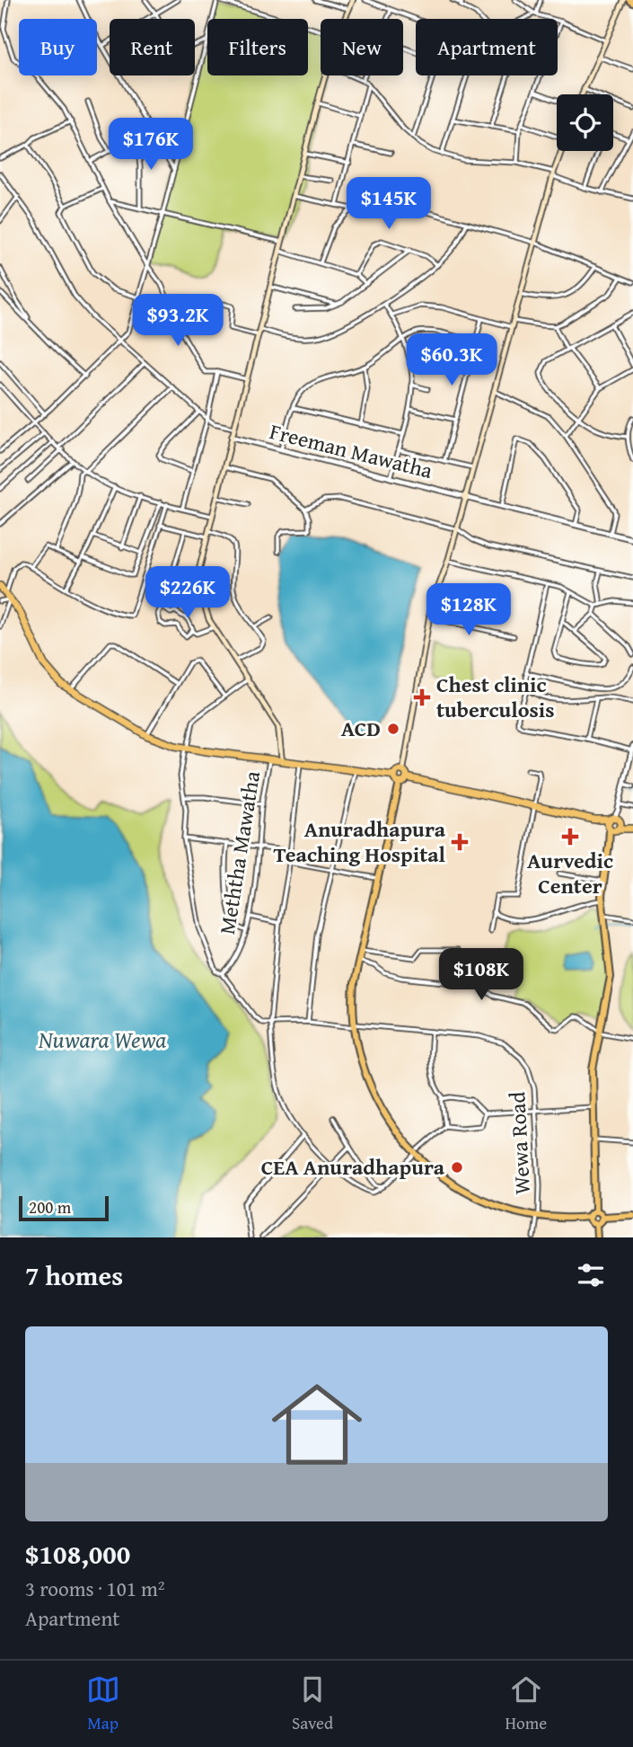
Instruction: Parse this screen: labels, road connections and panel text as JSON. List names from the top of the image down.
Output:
{
  "streets": {
    "street": ["Freeman Mawatha", "Meththa Mawatha", "Wewa Road"]
  },
  "water": ["Nuwara Wewa"],
  "places": {
    "health": ["Chest clinic tuberculosis", "Aurvedic Center", "Anuradhapura Teaching Hospital"],
    "other": ["ACD", "CEA Anuradhapura"]
  },
  "scale_bar": "200 m",
  "page": {
    "chip": [
      "Buy",
      "Rent",
      "Filters",
      "New",
      "Apartment"
    ],
    "price": [
      "$176K",
      "$145K",
      "$93.2K",
      "$60.3K",
      "$226K",
      "$128K",
      "$108K"
    ],
    "scale": "200 m",
    "heading": "7 homes",
    "list": [
      {
        "name": "$108,000",
        "note": "3 rooms · 101 m² · Apartment"
      }
    ],
    "tabs": ["Map", "Saved", "Home"]
  }
}
